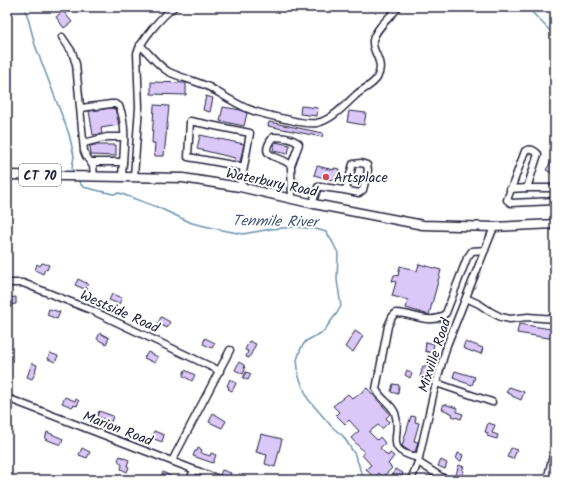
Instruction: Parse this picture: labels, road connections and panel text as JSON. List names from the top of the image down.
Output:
{
  "streets": {
    "main road": ["CT 70", "Waterbury Road"],
    "street": ["Westside Road", "Mixville Road", "Marion Road"]
  },
  "crossings": [
    ["Waterbury Road", "Mixville Road"]
  ],
  "water": ["Tenmile River"],
  "places": ["Artsplace"]
}
